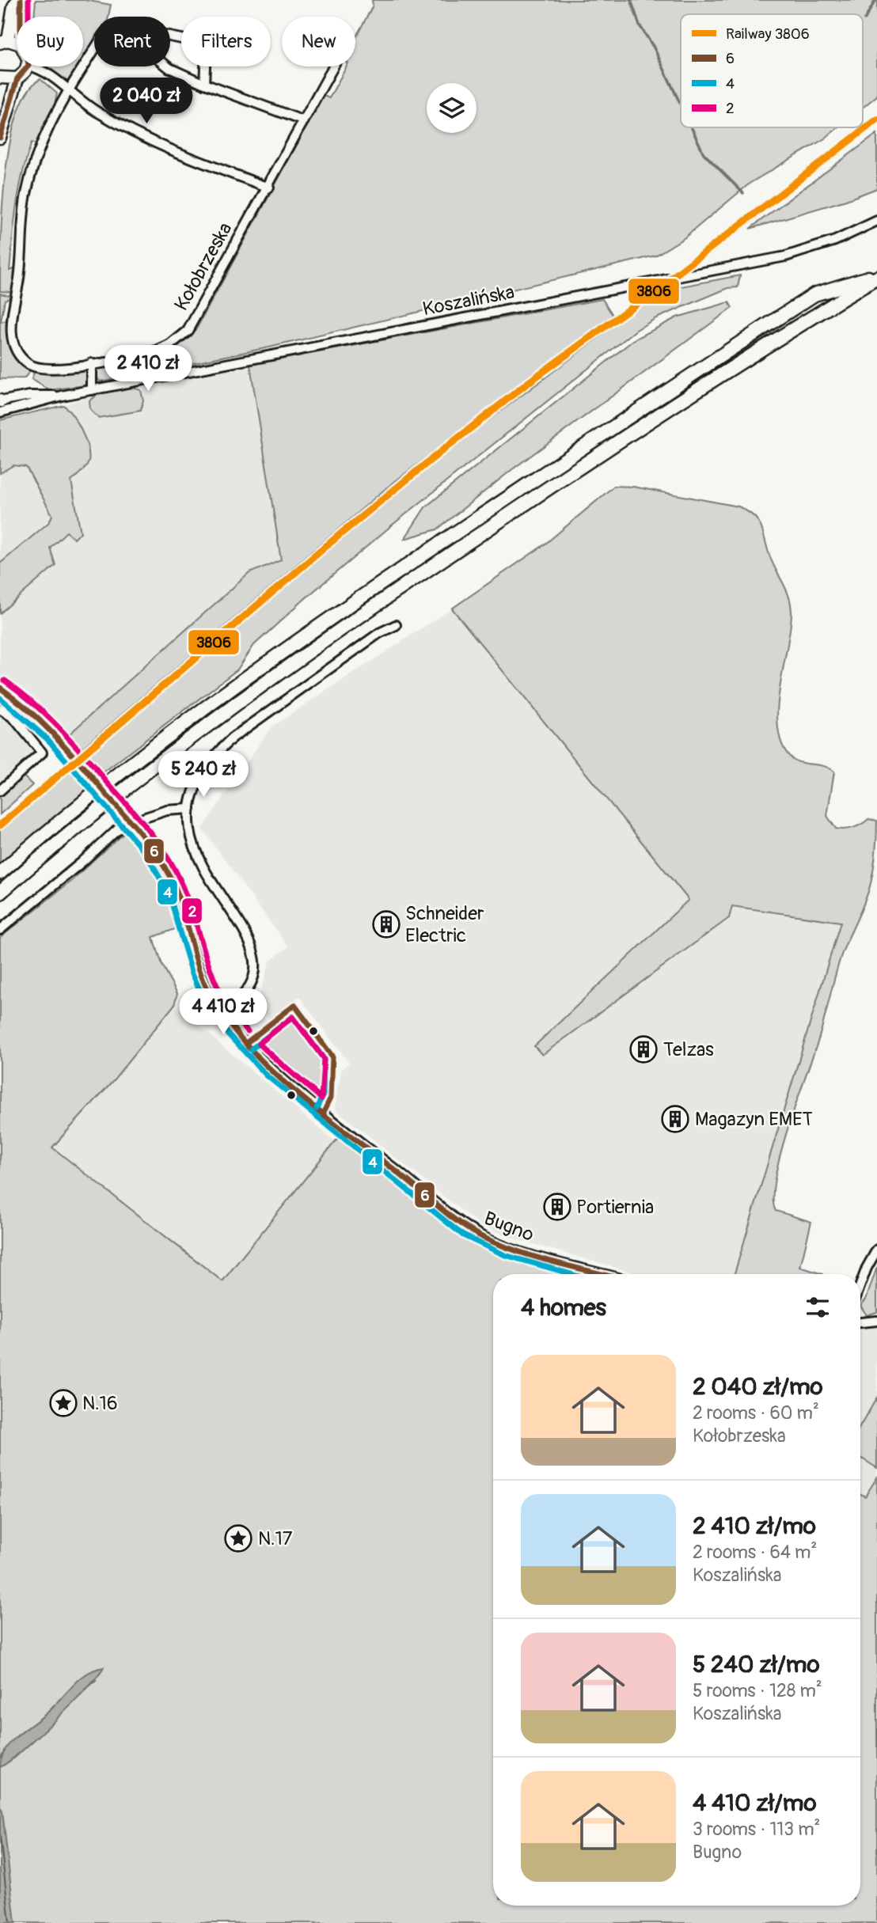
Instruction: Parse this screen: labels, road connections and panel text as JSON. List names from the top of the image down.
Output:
{
  "streets": {
    "street": ["Kołobrzeska", "Koszalińska", "Bugno"]
  },
  "places": {
    "building": [
      "Schneider Electric",
      "Telzas",
      "Magazyn EMET",
      "Portiernia"
    ],
    "place": ["N.16", "N.17"]
  },
  "lines": [
    "transit line 6",
    "transit line 2",
    "rail line 3806",
    "transit line 4"
  ],
  "legend": [
    "Railway 3806",
    "6",
    "4",
    "2"
  ],
  "page": {
    "chip": [
      "Buy",
      "Rent",
      "Filters",
      "New"
    ],
    "price": [
      "2 040 zł",
      "2 410 zł",
      "5 240 zł",
      "4 410 zł"
    ],
    "heading": "4 homes",
    "list": [
      {
        "name": "2 040 zł/mo",
        "note": "2 rooms · 60 m² · Kołobrzeska"
      },
      {
        "name": "2 410 zł/mo",
        "note": "2 rooms · 64 m² · Koszalińska"
      },
      {
        "name": "5 240 zł/mo",
        "note": "5 rooms · 128 m² · Koszalińska"
      },
      {
        "name": "4 410 zł/mo",
        "note": "3 rooms · 113 m² · Bugno"
      }
    ]
  }
}
